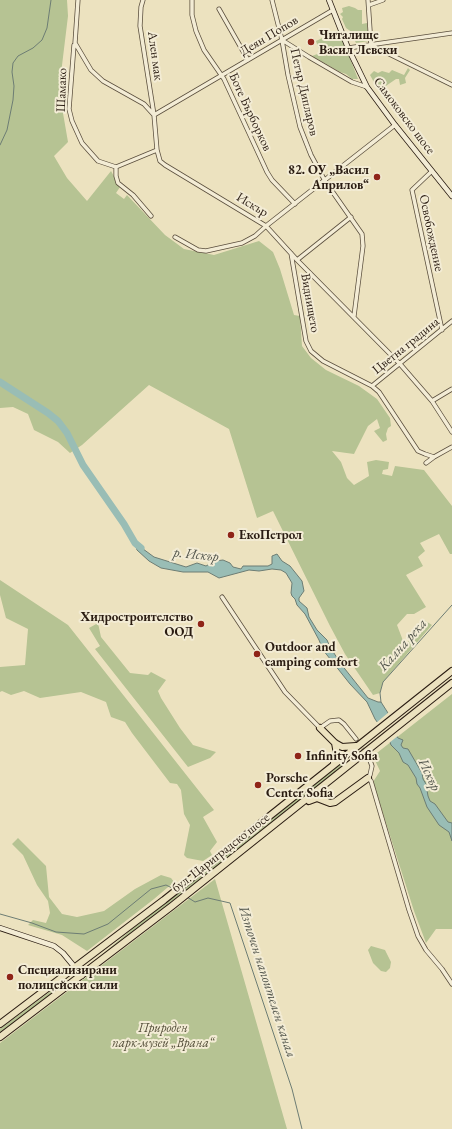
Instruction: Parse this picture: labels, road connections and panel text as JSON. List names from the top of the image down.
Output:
{
  "streets": {
    "highway": ["бул. Цариградско шосе"],
    "main road": ["Самоковско шосе"],
    "street": [
      "Деян Попов",
      "Ален мак",
      "Шамако",
      "Петър Дипларов",
      "Боте Бърборков",
      "Искър",
      "Освобождение",
      "Виднището",
      "Цветна градина"
    ]
  },
  "crossings": [
    ["Деян Попов", "Ален мак"],
    ["Деян Попов", "Петър Дипларов"],
    ["Деян Попов", "Боте Бърборков"],
    ["Деян Попов", "Самоковско шосе"],
    ["Деян Попов", "Искър"],
    ["Ален мак", "Искър"],
    ["Петър Дипларов", "Искър"],
    ["Самоковско шосе", "Освобождение"],
    ["Искър", "Виднището"],
    ["Искър", "Цветна градина"],
    ["Освобождение", "Цветна градина"],
    ["Виднището", "Цветна градина"]
  ],
  "water": [
    "р. Искър",
    "Кална река",
    "Искър",
    "Източен напоителен канал"
  ],
  "parks": ["Природен парк-музей „Врана“"],
  "places": [
    "Читалище Васил Левски",
    "82. ОУ „Васил Априлов“",
    "ЕкоПетрол",
    "Хидростроителство ООД",
    "Outdoor and camping comfort",
    "Infinity Sofia",
    "Porsche Center Sofia",
    "Специализирани полицейски сили"
  ]
}
